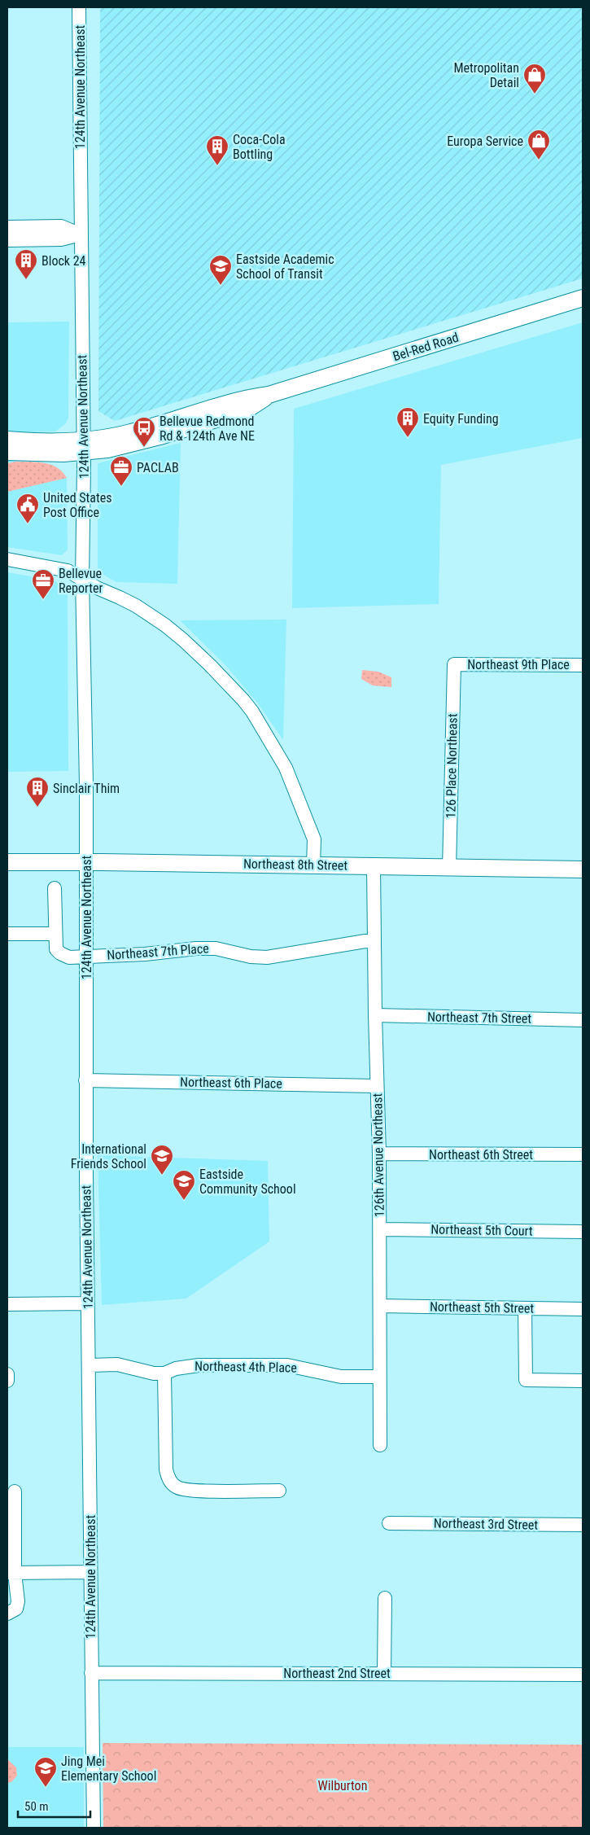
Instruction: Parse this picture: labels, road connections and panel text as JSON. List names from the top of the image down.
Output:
{
  "streets": {
    "main road": ["Bel-Red Road", "Northeast 8th Street"],
    "street": [
      "124th Avenue Northeast",
      "Northeast 9th Place",
      "126 Place Northeast",
      "Northeast 7th Place",
      "Northeast 7th Street",
      "Northeast 6th Place",
      "Northeast 6th Street",
      "126th Avenue Northeast",
      "Northeast 5th Court",
      "Northeast 5th Street",
      "Northeast 4th Place",
      "Northeast 3rd Street",
      "Northeast 2nd Street"
    ]
  },
  "crossings": [
    ["124th Avenue Northeast", "Bel-Red Road"],
    ["124th Avenue Northeast", "Northeast 8th Street"],
    ["124th Avenue Northeast", "Northeast 7th Place"],
    ["124th Avenue Northeast", "Northeast 6th Place"],
    ["124th Avenue Northeast", "Northeast 4th Place"],
    ["124th Avenue Northeast", "Northeast 2nd Street"],
    ["Northeast 9th Place", "126 Place Northeast"],
    ["126 Place Northeast", "Northeast 8th Street"],
    ["Northeast 8th Street", "126th Avenue Northeast"],
    ["Northeast 7th Place", "126th Avenue Northeast"],
    ["Northeast 7th Street", "126th Avenue Northeast"],
    ["Northeast 6th Place", "126th Avenue Northeast"],
    ["Northeast 6th Street", "126th Avenue Northeast"],
    ["126th Avenue Northeast", "Northeast 5th Court"],
    ["126th Avenue Northeast", "Northeast 5th Street"],
    ["126th Avenue Northeast", "Northeast 4th Place"]
  ],
  "parks": ["Wilburton"],
  "places": {
    "shop": ["Metropolitan Detail", "Europa Service"],
    "building": [
      "Coca-Cola Bottling",
      "Block 24",
      "Equity Funding",
      "Sinclair Thim"
    ],
    "school or university": [
      "Eastside Academic School of Transit",
      "International Friends School",
      "Eastside Community School",
      "Jing Mei Elementary School"
    ],
    "bus stop": ["Bellevue Redmond Rd & 124th Ave NE"],
    "office": ["PACLAB", "Bellevue Reporter"],
    "public building": ["United States Post Office"]
  },
  "scale_bar": "50 m"
}
